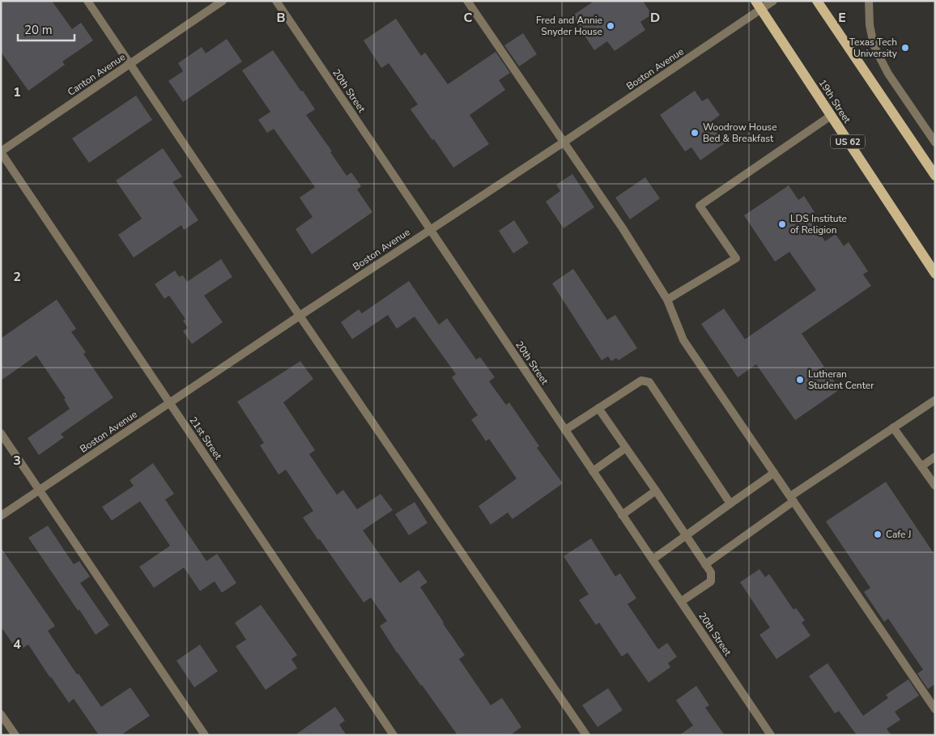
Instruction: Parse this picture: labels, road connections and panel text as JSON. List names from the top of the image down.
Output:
{
  "streets": {
    "main road": ["19th Street", "US 62"],
    "street": [
      "Boston Avenue",
      "Canton Avenue",
      "20th Street",
      "21st Street"
    ]
  },
  "crossings": [
    ["Boston Avenue", "20th Street"],
    ["Boston Avenue", "19th Street"],
    ["Boston Avenue", "21st Street"],
    ["Canton Avenue", "21st Street"]
  ],
  "places": [
    "Fred and Annie Snyder House",
    "Texas Tech University",
    "Woodrow House Bed & Breakfast",
    "LDS Institute of Religion",
    "Lutheran Student Center",
    "Cafe J"
  ],
  "scale_bar": "20 m",
  "grid": {
    "columns": [
      "B",
      "C",
      "D",
      "E"
    ],
    "rows": [
      "1",
      "2",
      "3",
      "4"
    ]
  }
}
